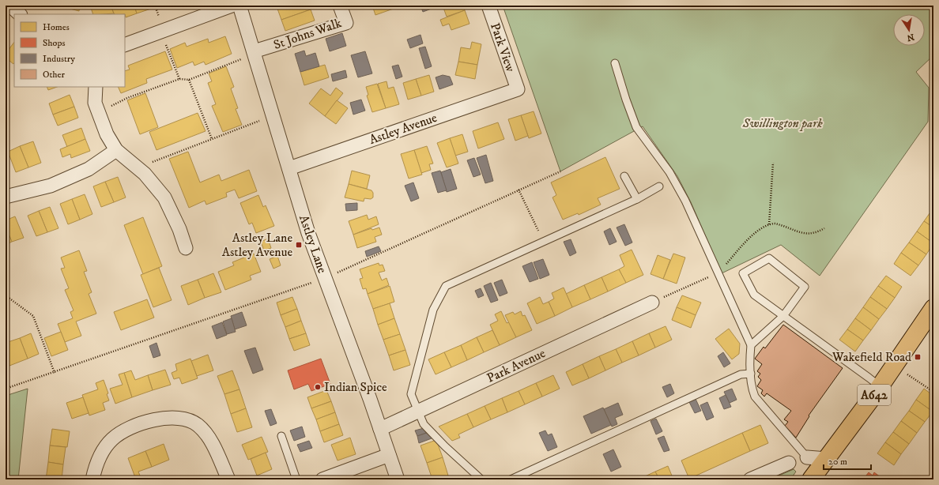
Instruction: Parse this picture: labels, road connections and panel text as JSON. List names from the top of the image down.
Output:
{
  "streets": {
    "main road": ["A642"],
    "street": [
      "St Johns Walk",
      "Park View",
      "Astley Avenue",
      "Astley Lane",
      "Park Avenue"
    ]
  },
  "crossings": [
    ["St Johns Walk", "Astley Lane"],
    ["Park View", "Astley Avenue"],
    ["Astley Avenue", "Astley Lane"],
    ["Astley Lane", "Park Avenue"]
  ],
  "parks": ["Swillington park"],
  "places": {
    "transit": ["Astley Lane Astley Avenue", "Wakefield Road"],
    "other": ["Indian Spice"]
  },
  "legend": [
    "Homes",
    "Shops",
    "Industry",
    "Other"
  ],
  "scale_bar": "20 m",
  "north": "bottom"
}
